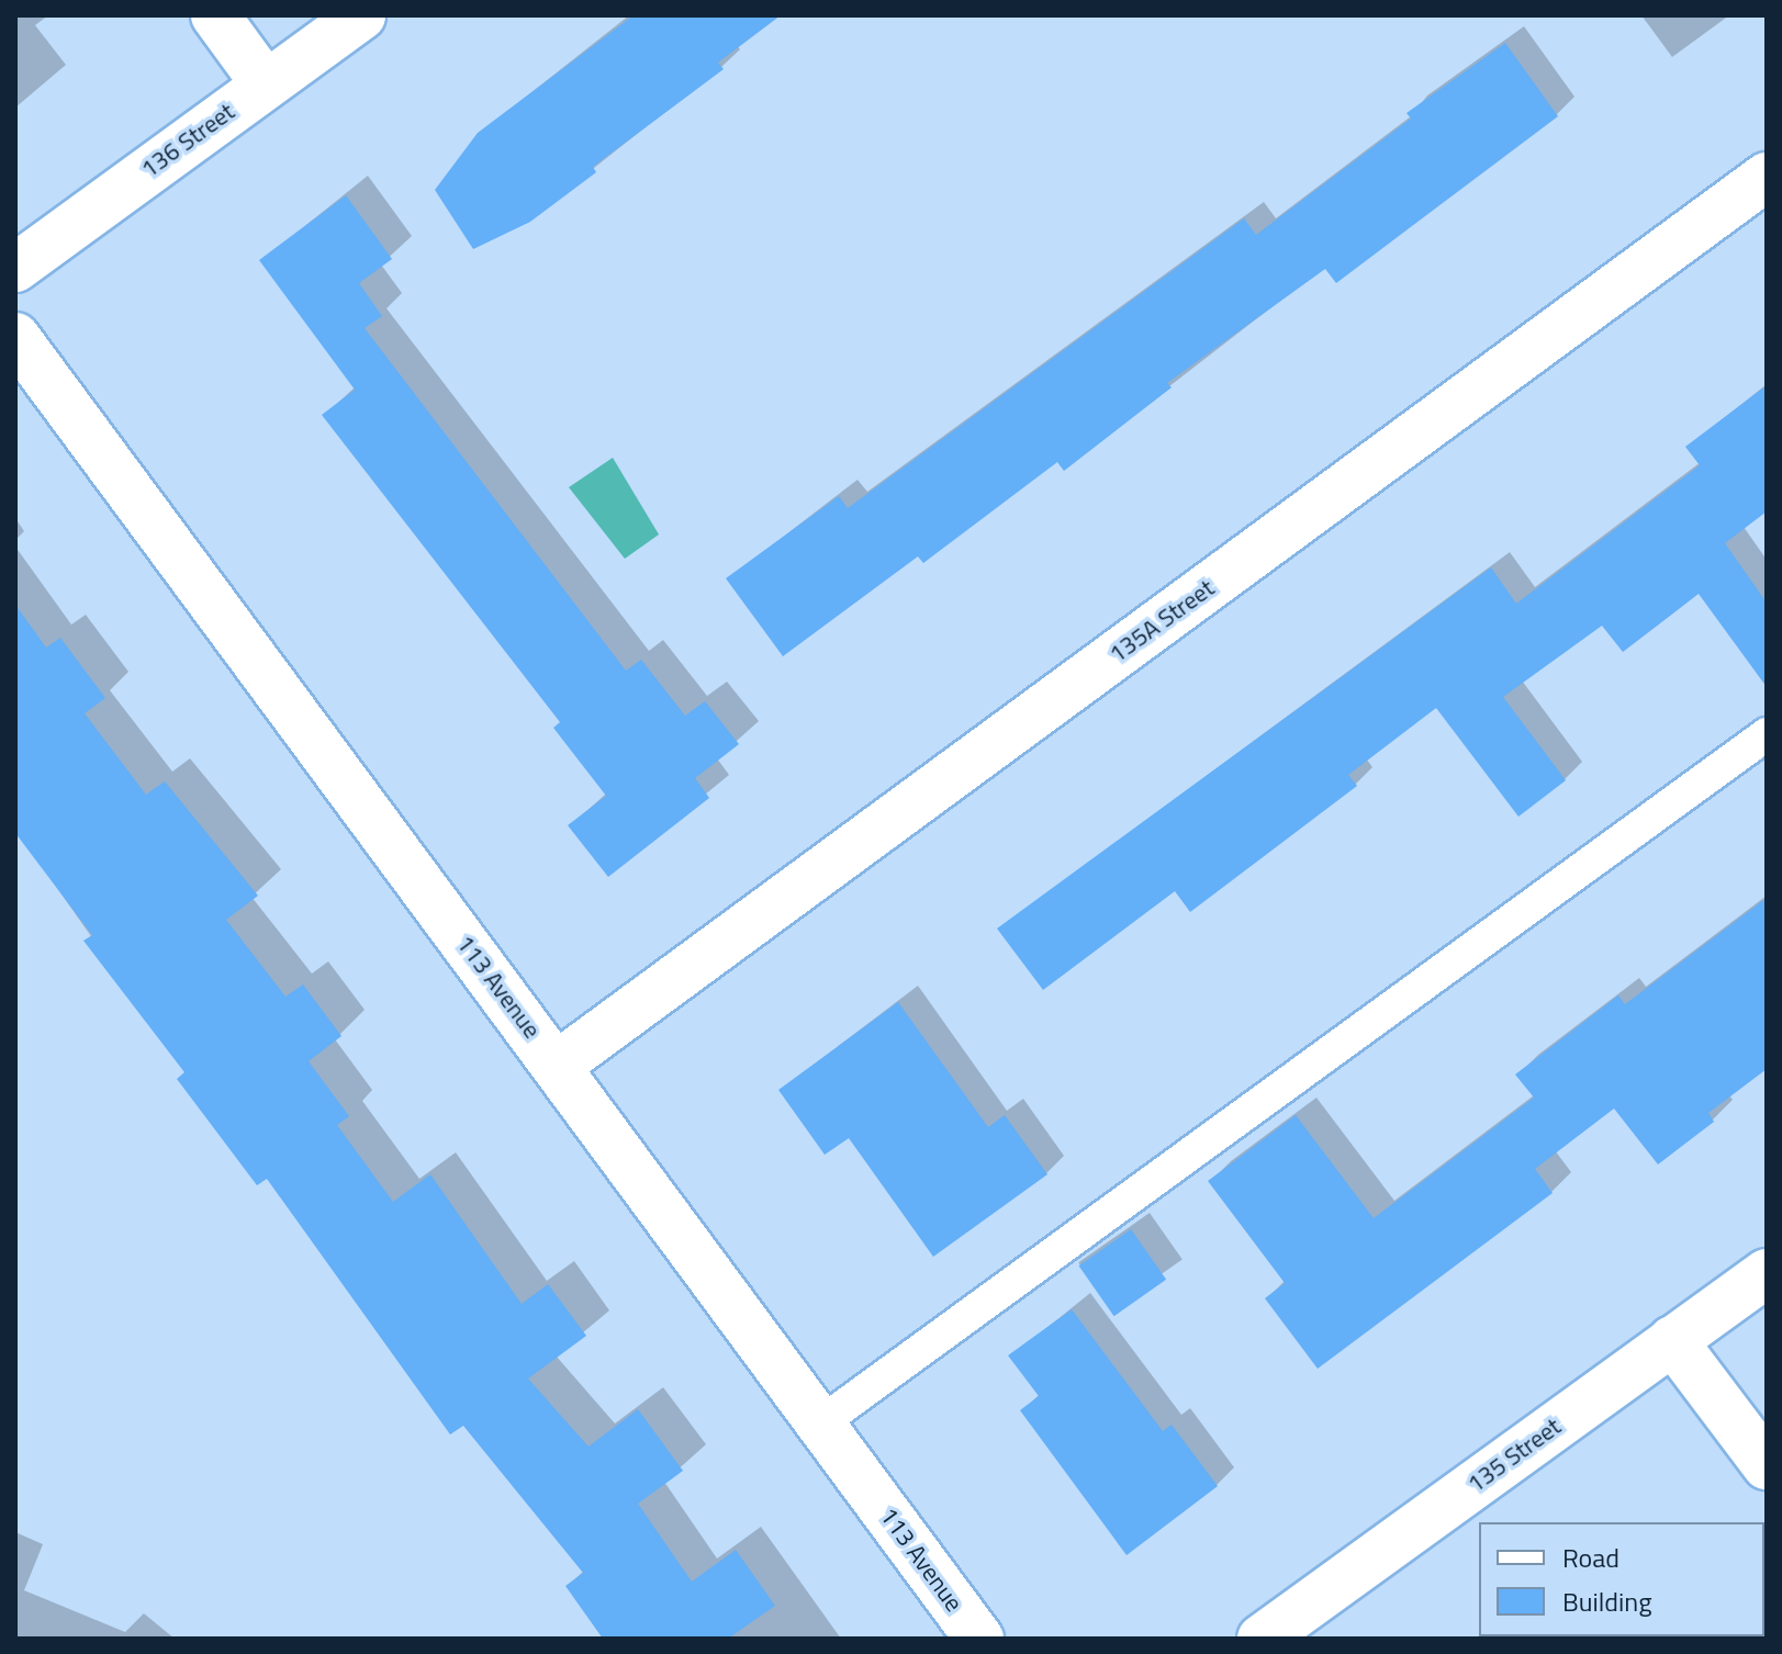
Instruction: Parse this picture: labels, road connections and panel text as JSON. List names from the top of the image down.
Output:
{
  "streets": {
    "street": [
      "136 Street",
      "135A Street",
      "113 Avenue",
      "135 Street"
    ]
  },
  "crossings": [
    ["135A Street", "113 Avenue"]
  ],
  "legend": ["Road", "Building"]
}
